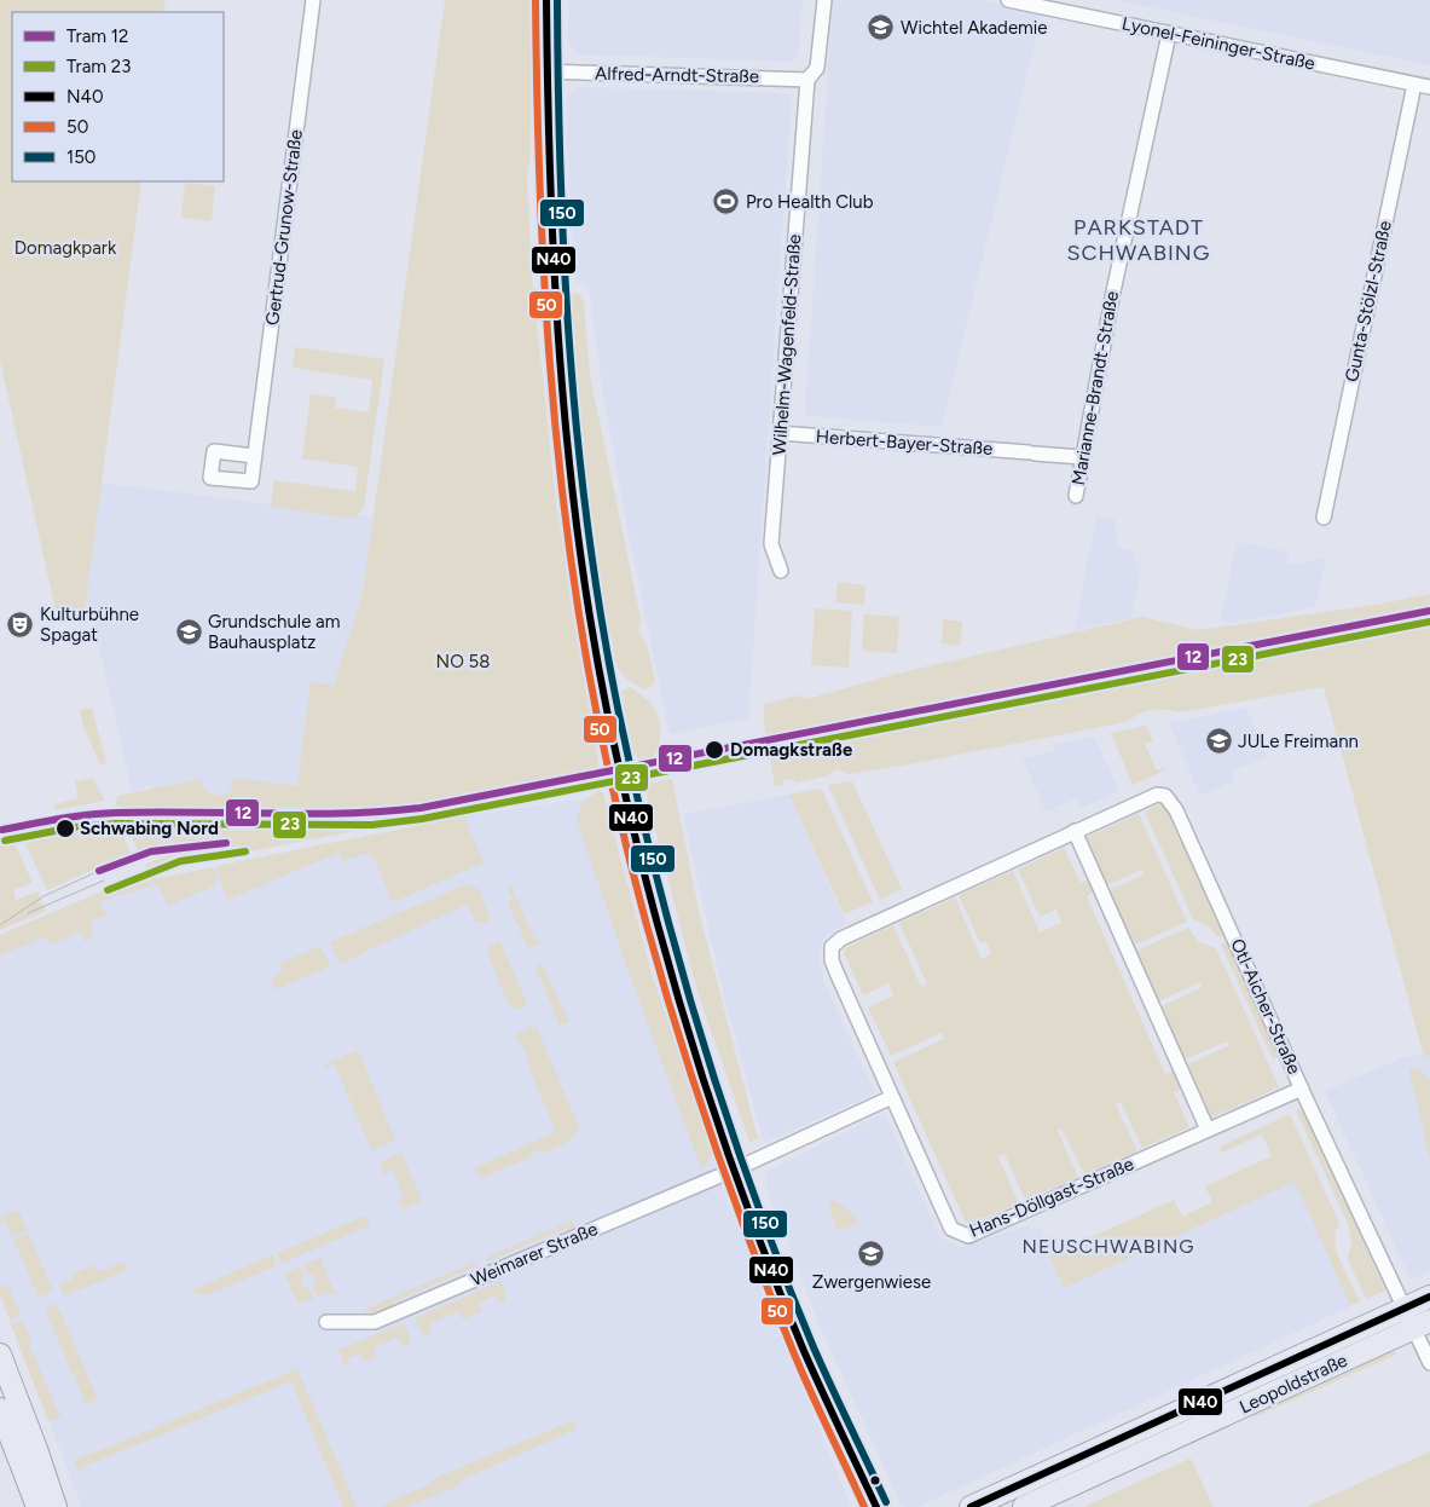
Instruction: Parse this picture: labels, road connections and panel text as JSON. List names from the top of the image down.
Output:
{
  "streets": {
    "main road": ["Leopoldstraße"],
    "street": [
      "Lyonel-Feininger-Straße",
      "Alfred-Arndt-Straße",
      "Gertrud-Grunow-Straße",
      "Gunta-Stölzl-Straße",
      "Wilhelm-Wagenfeld-Straße",
      "Marianne-Brandt-Straße",
      "Herbert-Bayer-Straße",
      "Otl-Aicher-Straße",
      "Hans-Döllgast-Straße",
      "Weimarer Straße"
    ]
  },
  "crossings": [
    ["Lyonel-Feininger-Straße", "Gunta-Stölzl-Straße"],
    ["Lyonel-Feininger-Straße", "Marianne-Brandt-Straße"],
    ["Alfred-Arndt-Straße", "Wilhelm-Wagenfeld-Straße"],
    ["Wilhelm-Wagenfeld-Straße", "Herbert-Bayer-Straße"],
    ["Marianne-Brandt-Straße", "Herbert-Bayer-Straße"],
    ["Otl-Aicher-Straße", "Hans-Döllgast-Straße"],
    ["Otl-Aicher-Straße", "Leopoldstraße"]
  ],
  "districts": ["PARKSTADT SCHWABING", "NEUSCHWABING"],
  "parks": ["Domagkpark", "NO 58"],
  "places": {
    "school or university": [
      "Wichtel Akademie",
      "Grundschule am Bauhausplatz",
      "JULe Freimann",
      "Zwergenwiese"
    ],
    "sports": ["Pro Health Club"],
    "theatre": ["Kulturbühne Spagat"],
    "other": ["Domagkstraße", "Schwabing Nord"]
  },
  "lines": [
    "transit line N40",
    "transit line 50",
    "transit line 150",
    "tram line 12",
    "tram line 23"
  ],
  "legend": [
    "Tram 12",
    "Tram 23",
    "N40",
    "50",
    "150"
  ]
}
